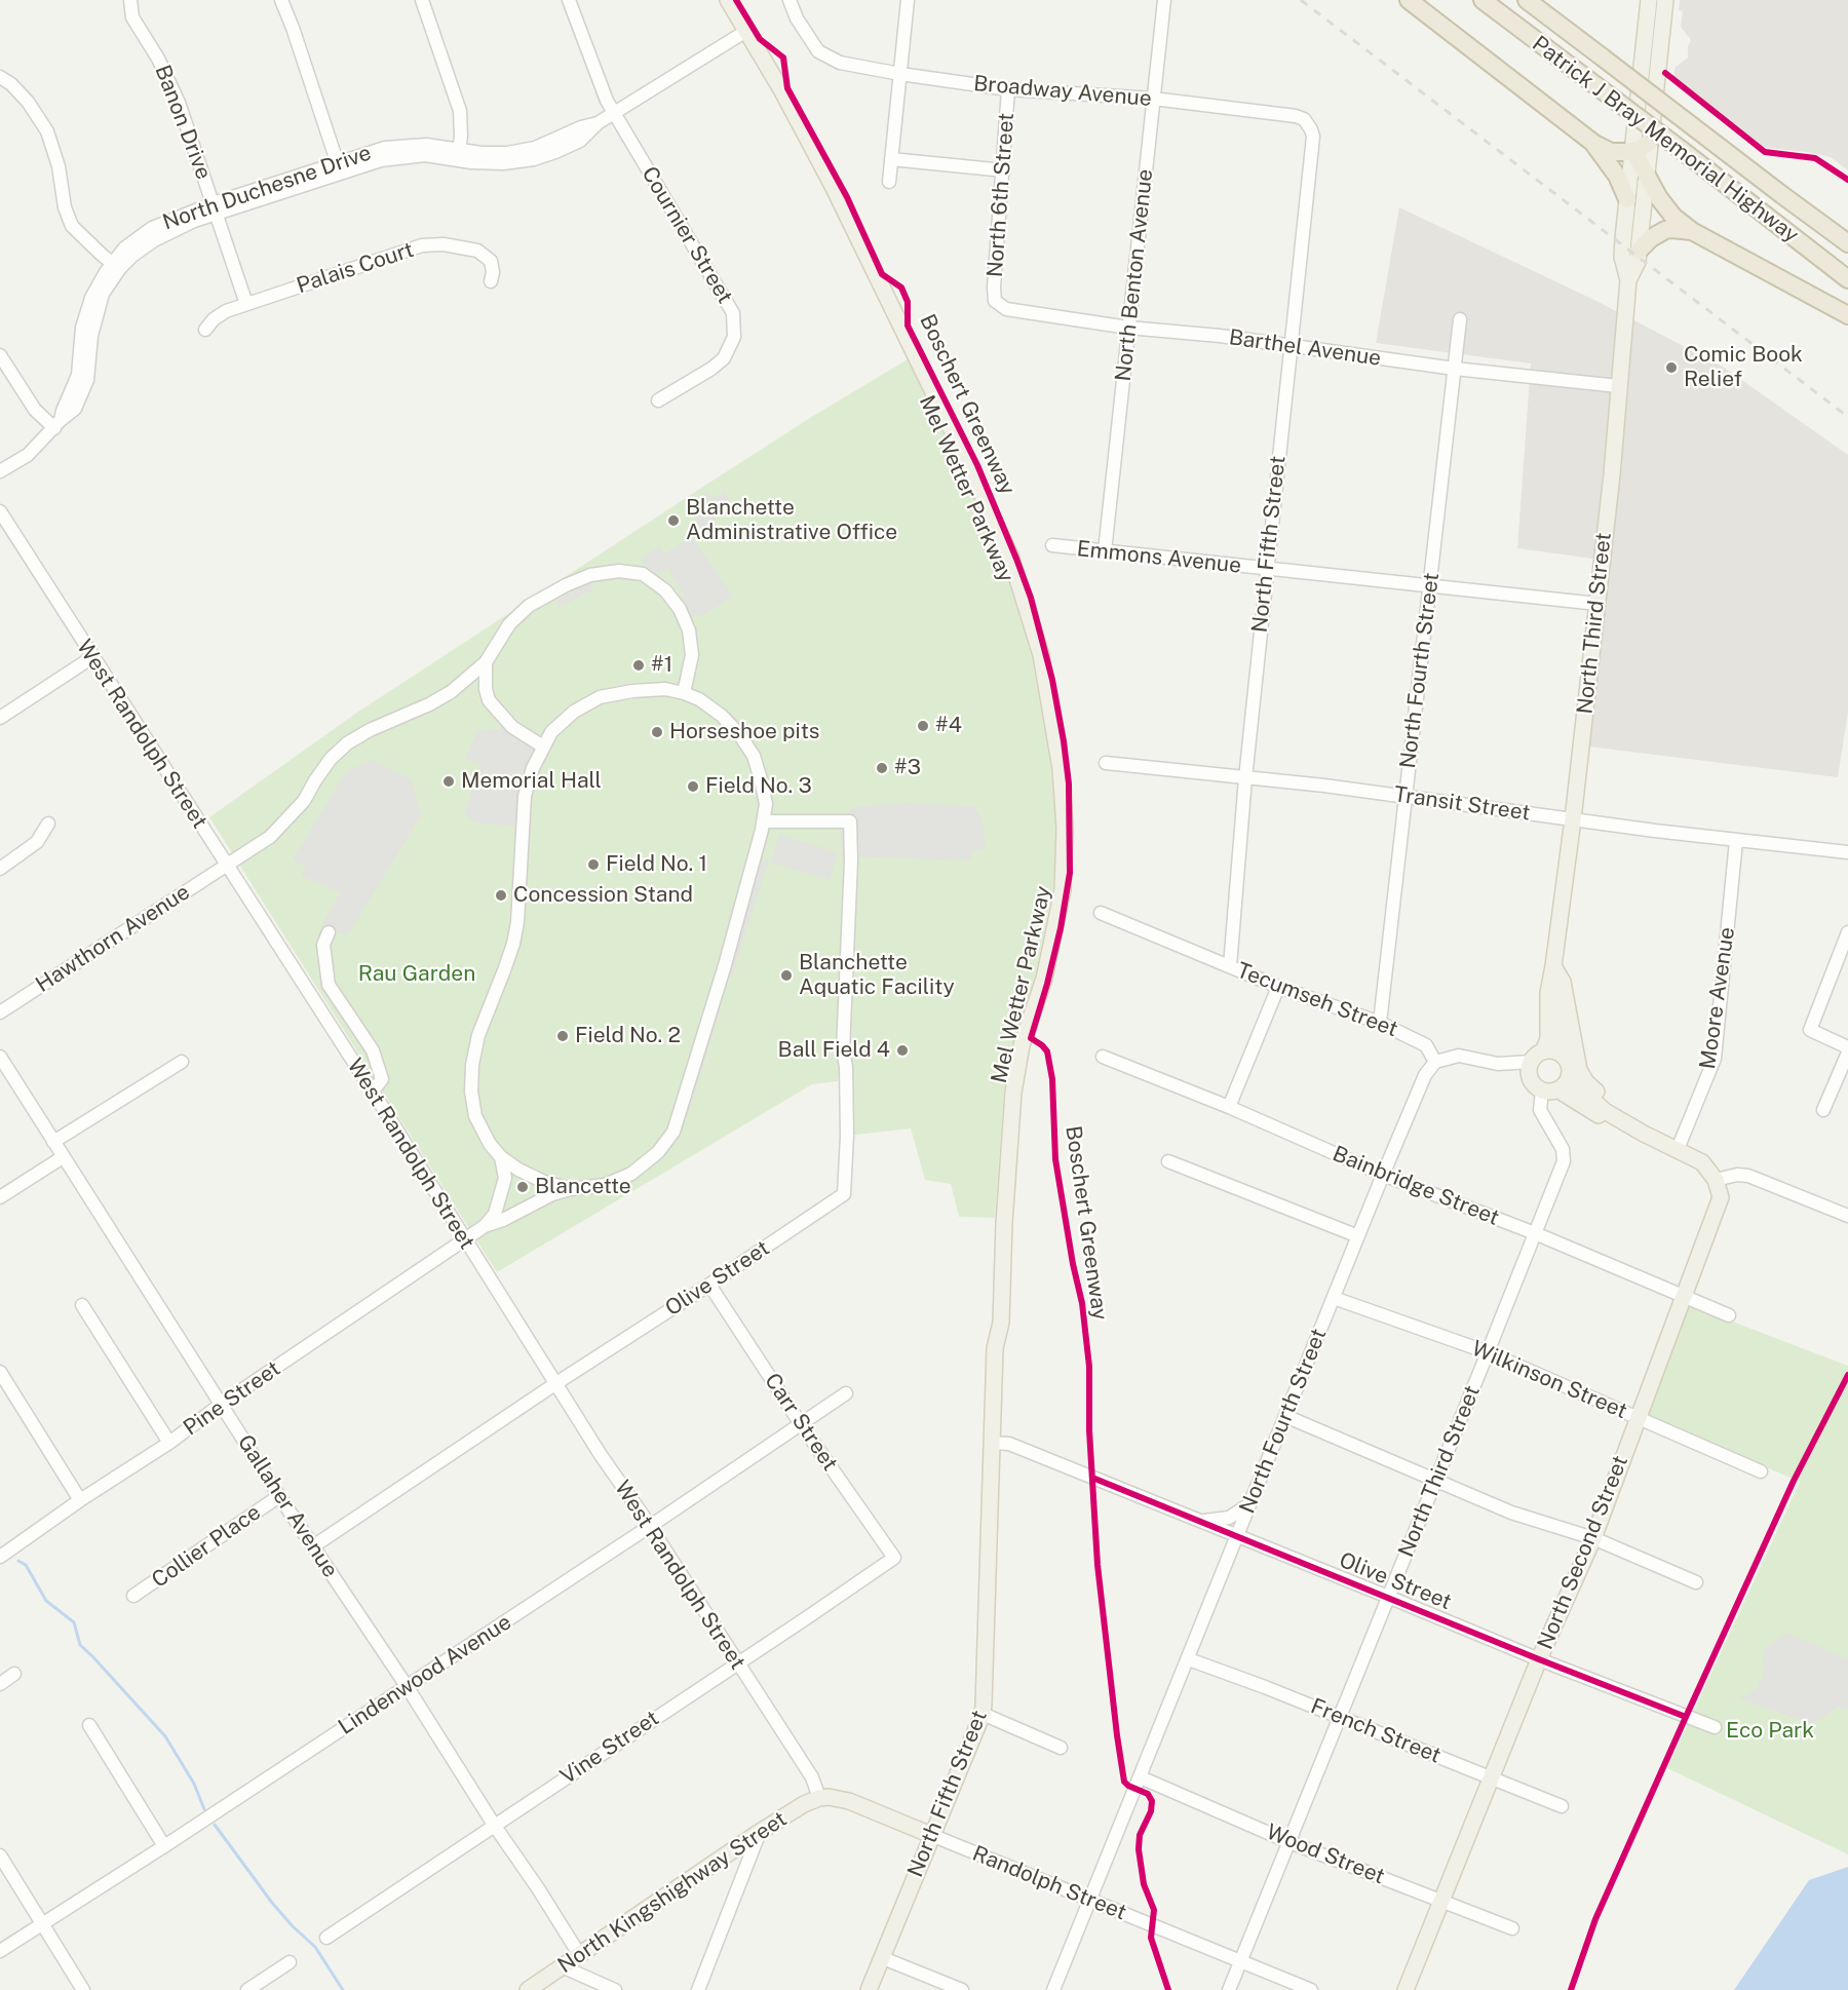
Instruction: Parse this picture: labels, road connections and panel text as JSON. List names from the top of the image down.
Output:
{
  "streets": {
    "highway": ["Patrick J Bray Memorial Highway"],
    "main road": [
      "Mel Wetter Parkway",
      "North Fifth Street",
      "North Third Street",
      "North Second Street",
      "Randolph Street",
      "North Kingshighway Street"
    ],
    "street": [
      "Broadway Avenue",
      "Banon Drive",
      "North Duchesne Drive",
      "North 6th Street",
      "Cournier Street",
      "Palais Court",
      "North Benton Avenue",
      "Barthel Avenue",
      "Emmons Avenue",
      "North Fourth Street",
      "West Randolph Street",
      "Transit Street",
      "Hawthorn Avenue",
      "Moore Avenue",
      "Tecumseh Street",
      "Bainbridge Street",
      "Olive Street",
      "Wilkinson Street",
      "Pine Street",
      "Carr Street",
      "Gallaher Avenue",
      "Collier Place",
      "Lindenwood Avenue",
      "French Street",
      "Vine Street",
      "Wood Street"
    ],
    "cycle path": ["Boschert Greenway"]
  },
  "crossings": [
    ["Broadway Avenue", "North 6th Street"],
    ["Broadway Avenue", "North Benton Avenue"],
    ["Broadway Avenue", "North Fifth Street"],
    ["Banon Drive", "North Duchesne Drive"],
    ["Banon Drive", "Palais Court"],
    ["North Duchesne Drive", "Cournier Street"],
    ["North Duchesne Drive", "Mel Wetter Parkway"],
    ["North 6th Street", "Barthel Avenue"],
    ["North Benton Avenue", "Barthel Avenue"],
    ["North Benton Avenue", "Emmons Avenue"],
    ["Barthel Avenue", "North Fifth Street"],
    ["Barthel Avenue", "North Third Street"],
    ["Barthel Avenue", "North Fourth Street"],
    ["Mel Wetter Parkway", "North Fifth Street"],
    ["Mel Wetter Parkway", "Olive Street"],
    ["North Fifth Street", "Emmons Avenue"],
    ["North Fifth Street", "Transit Street"],
    ["North Fifth Street", "Tecumseh Street"],
    ["North Fifth Street", "Olive Street"],
    ["North Fifth Street", "Randolph Street"],
    ["Emmons Avenue", "North Third Street"],
    ["Emmons Avenue", "North Fourth Street"],
    ["North Third Street", "Transit Street"],
    ["North Third Street", "Bainbridge Street"],
    ["North Third Street", "Olive Street"],
    ["North Third Street", "Wilkinson Street"],
    ["North Third Street", "French Street"],
    ["North Third Street", "Wood Street"],
    ["North Third Street", "Randolph Street"],
    ["North Fourth Street", "Transit Street"],
    ["North Fourth Street", "Tecumseh Street"],
    ["North Fourth Street", "Bainbridge Street"],
    ["North Fourth Street", "Olive Street"],
    ["North Fourth Street", "Wilkinson Street"],
    ["North Fourth Street", "French Street"],
    ["North Fourth Street", "Wood Street"],
    ["North Fourth Street", "Randolph Street"],
    ["West Randolph Street", "Hawthorn Avenue"],
    ["West Randolph Street", "Olive Street"],
    ["West Randolph Street", "Pine Street"],
    ["West Randolph Street", "Lindenwood Avenue"],
    ["West Randolph Street", "Vine Street"],
    ["West Randolph Street", "Randolph Street"],
    ["West Randolph Street", "North Kingshighway Street"],
    ["Transit Street", "Moore Avenue"],
    ["Bainbridge Street", "North Second Street"],
    ["Olive Street", "Carr Street"],
    ["Olive Street", "Gallaher Avenue"],
    ["Olive Street", "North Second Street"],
    ["Wilkinson Street", "North Second Street"],
    ["Pine Street", "Gallaher Avenue"],
    ["Carr Street", "Lindenwood Avenue"],
    ["Carr Street", "Vine Street"],
    ["Gallaher Avenue", "Collier Place"],
    ["Gallaher Avenue", "Lindenwood Avenue"],
    ["Gallaher Avenue", "Vine Street"],
    ["Gallaher Avenue", "North Kingshighway Street"],
    ["North Second Street", "French Street"],
    ["North Second Street", "Wood Street"],
    ["Randolph Street", "North Kingshighway Street"]
  ],
  "parks": ["Rau Garden", "Eco Park"],
  "places": [
    "Comic Book Relief",
    "Blanchette Administrative Office",
    "#1",
    "#4",
    "Horseshoe pits",
    "#3",
    "Memorial Hall",
    "Field No. 3",
    "Field No. 1",
    "Concession Stand",
    "Blanchette Aquatic Facility",
    "Field No. 2",
    "Ball Field 4",
    "Blancette"
  ]
}
